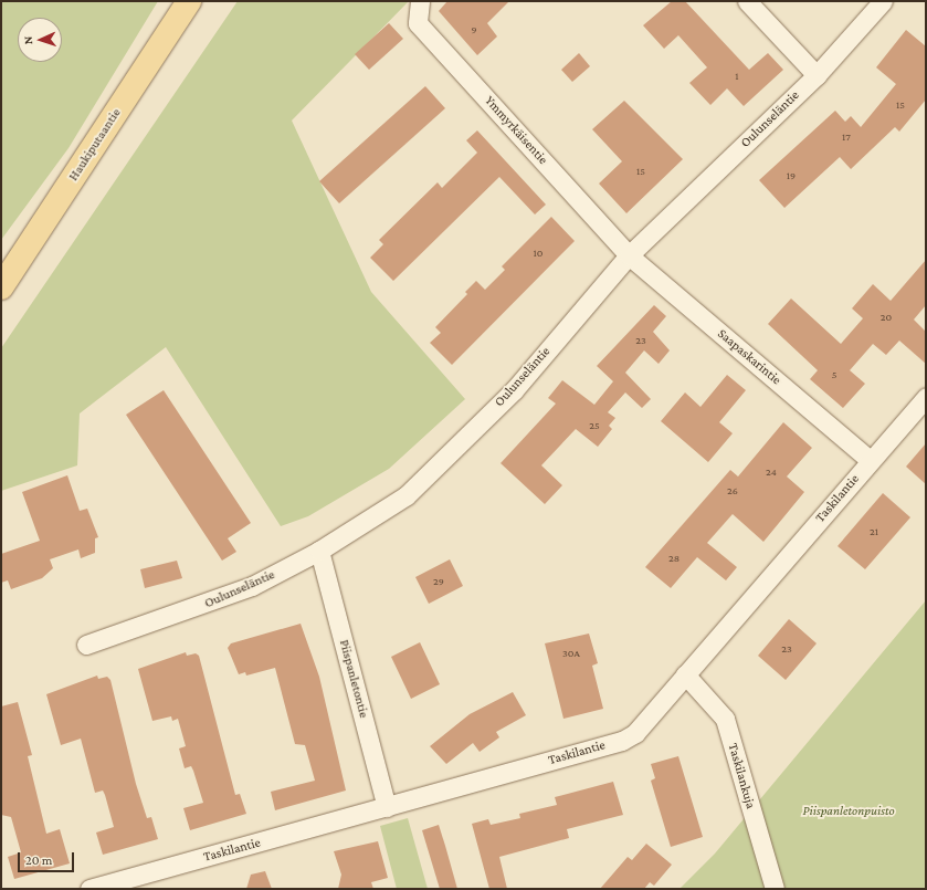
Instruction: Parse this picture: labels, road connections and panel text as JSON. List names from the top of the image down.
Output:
{
  "streets": {
    "main road": ["Haukiputaantie"],
    "street": [
      "Oulunseläntie",
      "Ymmyrkäisentie",
      "Saapaskarintie",
      "Taskilantie",
      "Piispanletontie",
      "Taskilankuja"
    ]
  },
  "crossings": [
    ["Oulunseläntie", "Ymmyrkäisentie"],
    ["Oulunseläntie", "Saapaskarintie"],
    ["Oulunseläntie", "Piispanletontie"],
    ["Ymmyrkäisentie", "Saapaskarintie"],
    ["Saapaskarintie", "Taskilantie"],
    ["Taskilantie", "Piispanletontie"],
    ["Taskilantie", "Taskilankuja"]
  ],
  "parks": ["Piispanletonpuisto"],
  "house_numbers": [
    "9",
    "1",
    "15",
    "17",
    "15",
    "19",
    "10",
    "20",
    "23",
    "5",
    "25",
    "24",
    "26",
    "21",
    "28",
    "29",
    "23",
    "30A"
  ],
  "scale_bar": "20 m",
  "north": "left"
}
